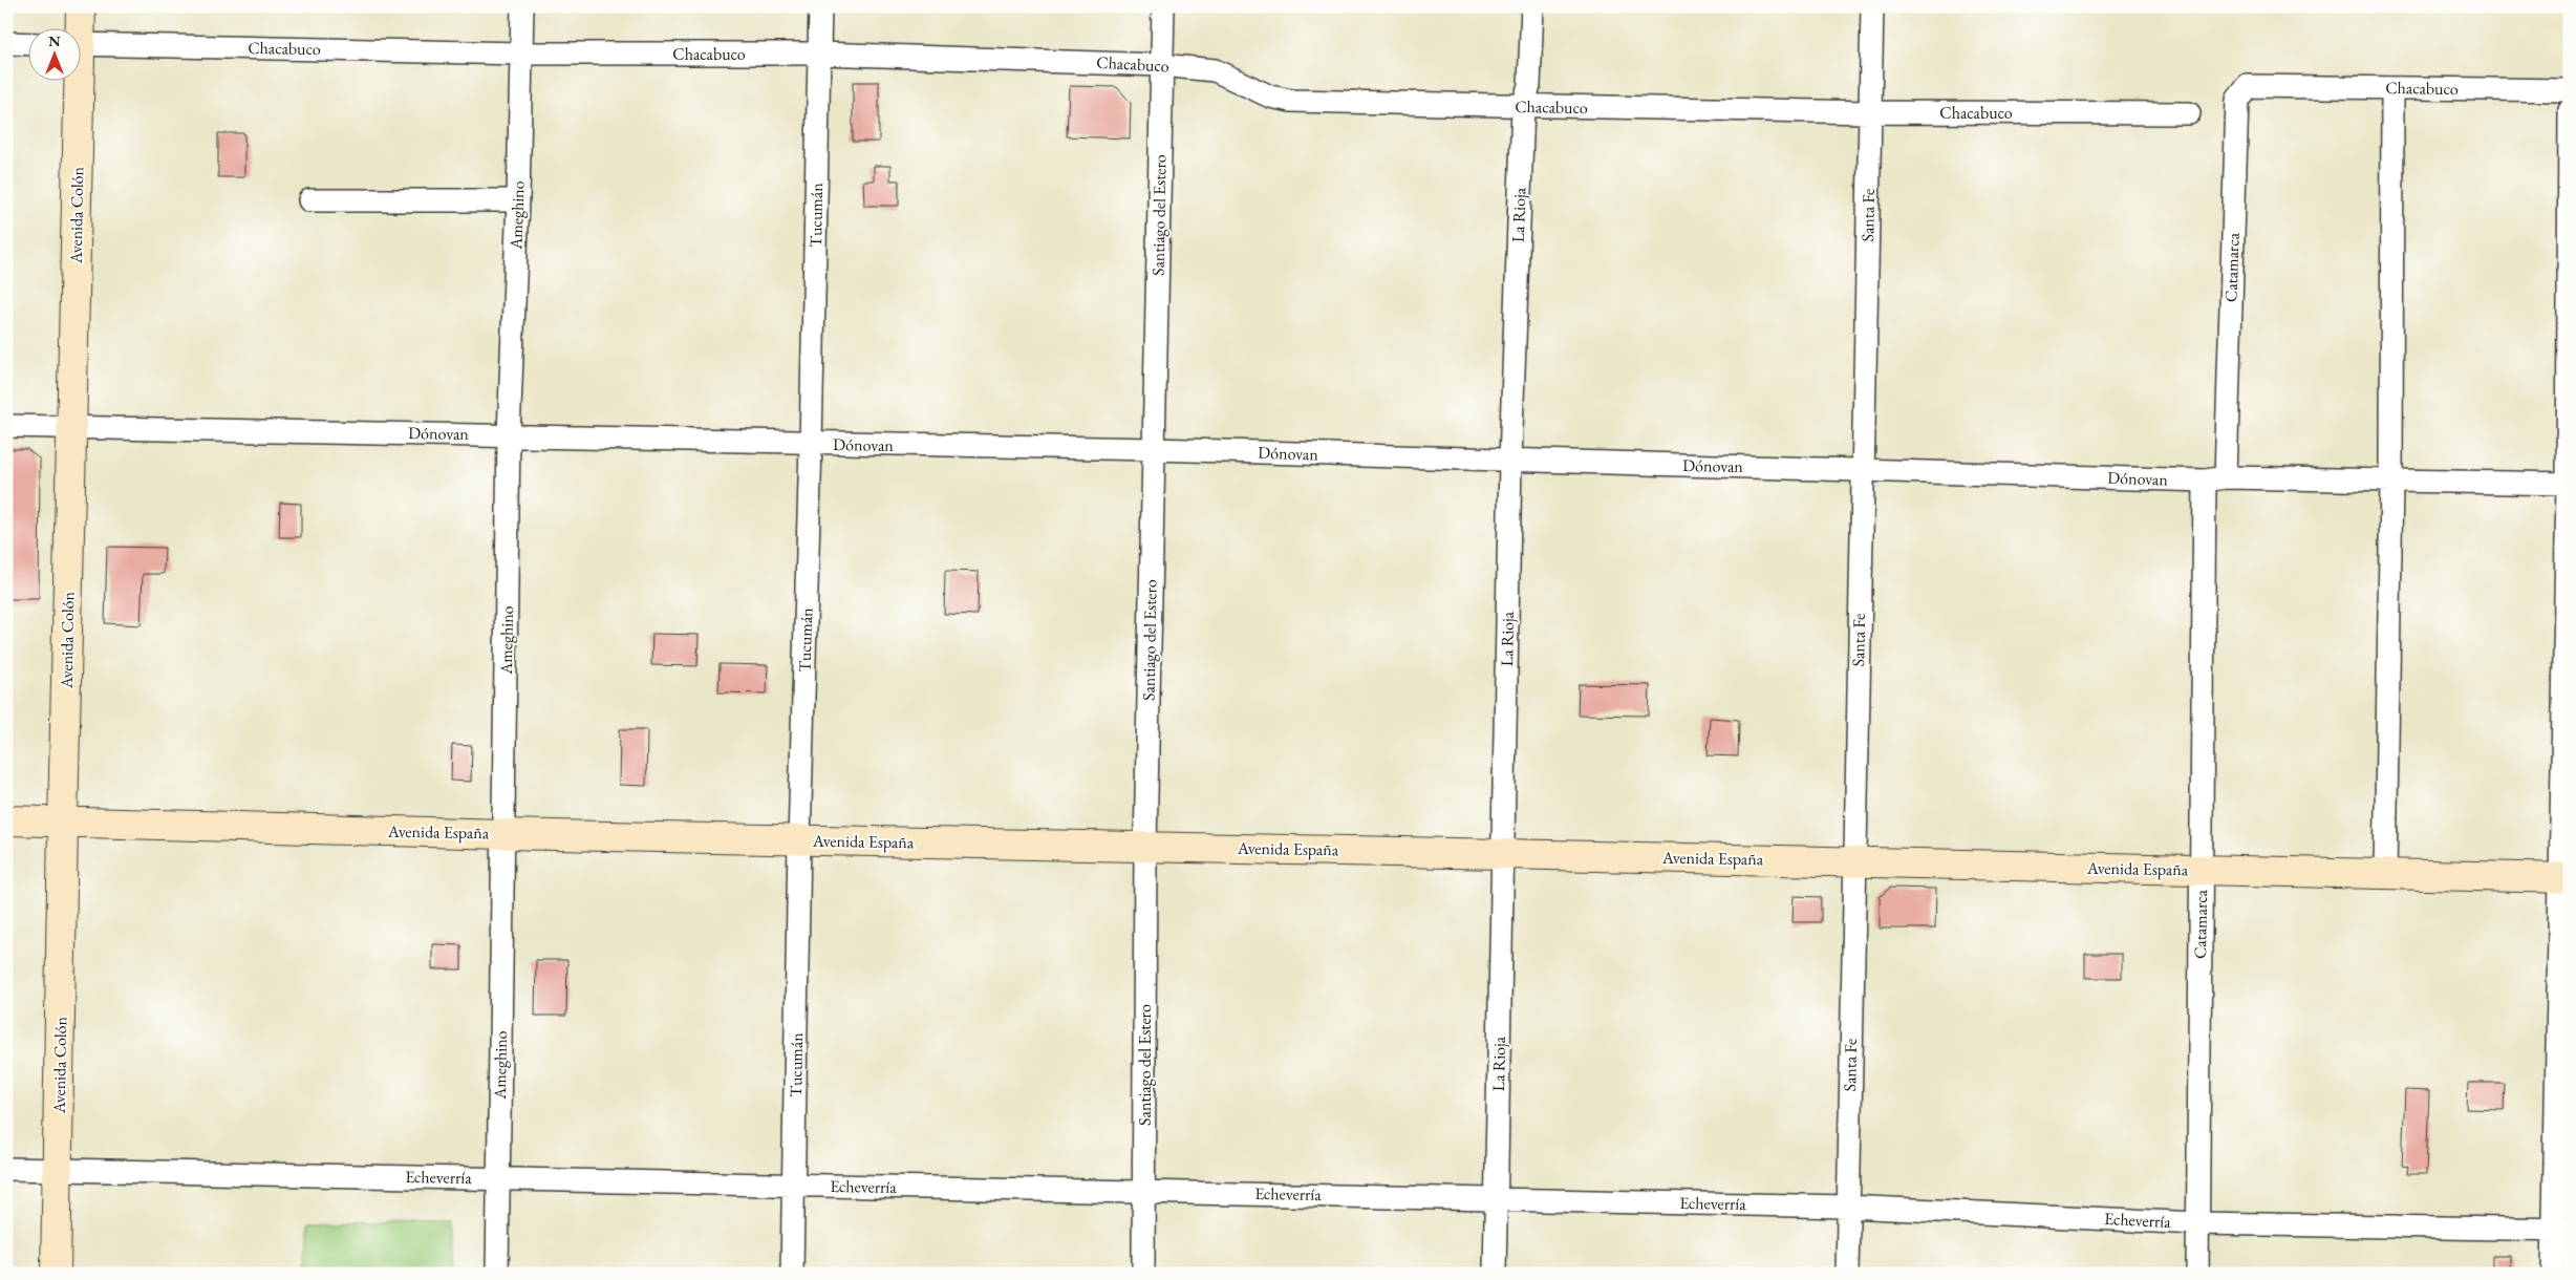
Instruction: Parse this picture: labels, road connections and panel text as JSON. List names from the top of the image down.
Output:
{
  "streets": {
    "street": [
      "Chacabuco",
      "Avenida Colón",
      "Ameghino",
      "Tucumán",
      "Santiago del Estero",
      "La Rioja",
      "Santa Fe",
      "Catamarca",
      "Dónovan",
      "Avenida España",
      "Echeverría"
    ]
  },
  "crossings": [
    ["Chacabuco", "Ameghino"],
    ["Chacabuco", "Tucumán"],
    ["Chacabuco", "Santiago del Estero"],
    ["Chacabuco", "La Rioja"],
    ["Chacabuco", "Santa Fe"],
    ["Chacabuco", "Catamarca"],
    ["Avenida Colón", "Dónovan"],
    ["Avenida Colón", "Avenida España"],
    ["Avenida Colón", "Echeverría"],
    ["Ameghino", "Dónovan"],
    ["Ameghino", "Avenida España"],
    ["Ameghino", "Echeverría"],
    ["Tucumán", "Dónovan"],
    ["Tucumán", "Avenida España"],
    ["Tucumán", "Echeverría"],
    ["Santiago del Estero", "Dónovan"],
    ["Santiago del Estero", "Avenida España"],
    ["Santiago del Estero", "Echeverría"],
    ["La Rioja", "Dónovan"],
    ["La Rioja", "Avenida España"],
    ["La Rioja", "Echeverría"],
    ["Santa Fe", "Dónovan"],
    ["Santa Fe", "Avenida España"],
    ["Santa Fe", "Echeverría"],
    ["Catamarca", "Dónovan"],
    ["Catamarca", "Avenida España"],
    ["Catamarca", "Echeverría"]
  ],
  "north": "top"
}
